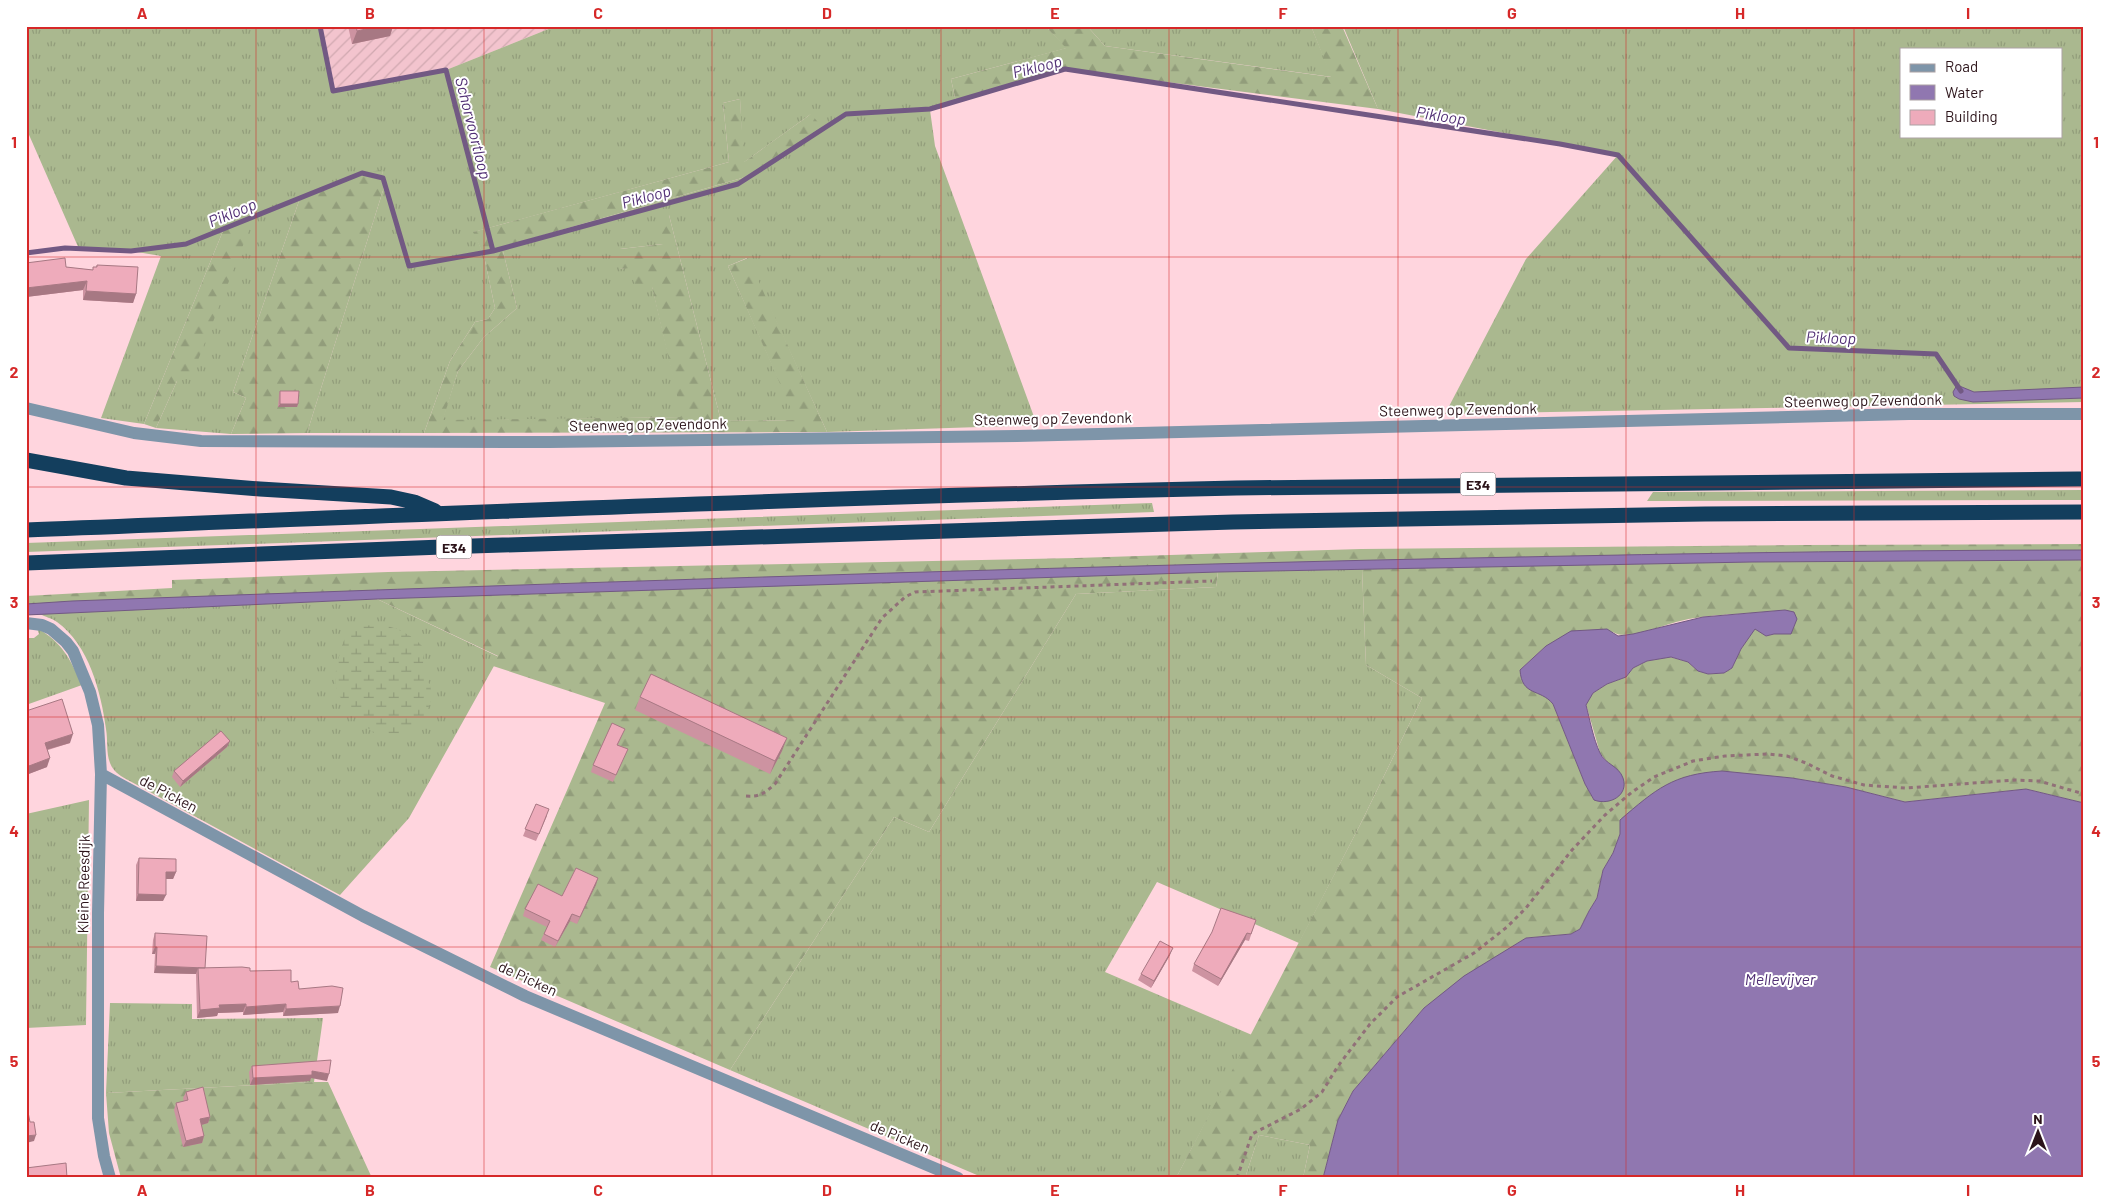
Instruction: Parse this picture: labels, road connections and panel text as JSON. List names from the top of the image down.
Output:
{
  "streets": {
    "highway": ["E34"],
    "street": ["Steenweg op Zevendonk", "de Picken", "Kleine Reesdijk"]
  },
  "crossings": [
    ["de Picken", "Kleine Reesdijk"]
  ],
  "water": ["Pikloop", "Schorvoortloop", "Mellevijver"],
  "legend": ["Road", "Water", "Building"],
  "north": "top",
  "grid": {
    "columns": [
      "A",
      "B",
      "C",
      "D",
      "E",
      "F",
      "G",
      "H",
      "I"
    ],
    "rows": [
      "1",
      "2",
      "3",
      "4",
      "5"
    ]
  }
}
